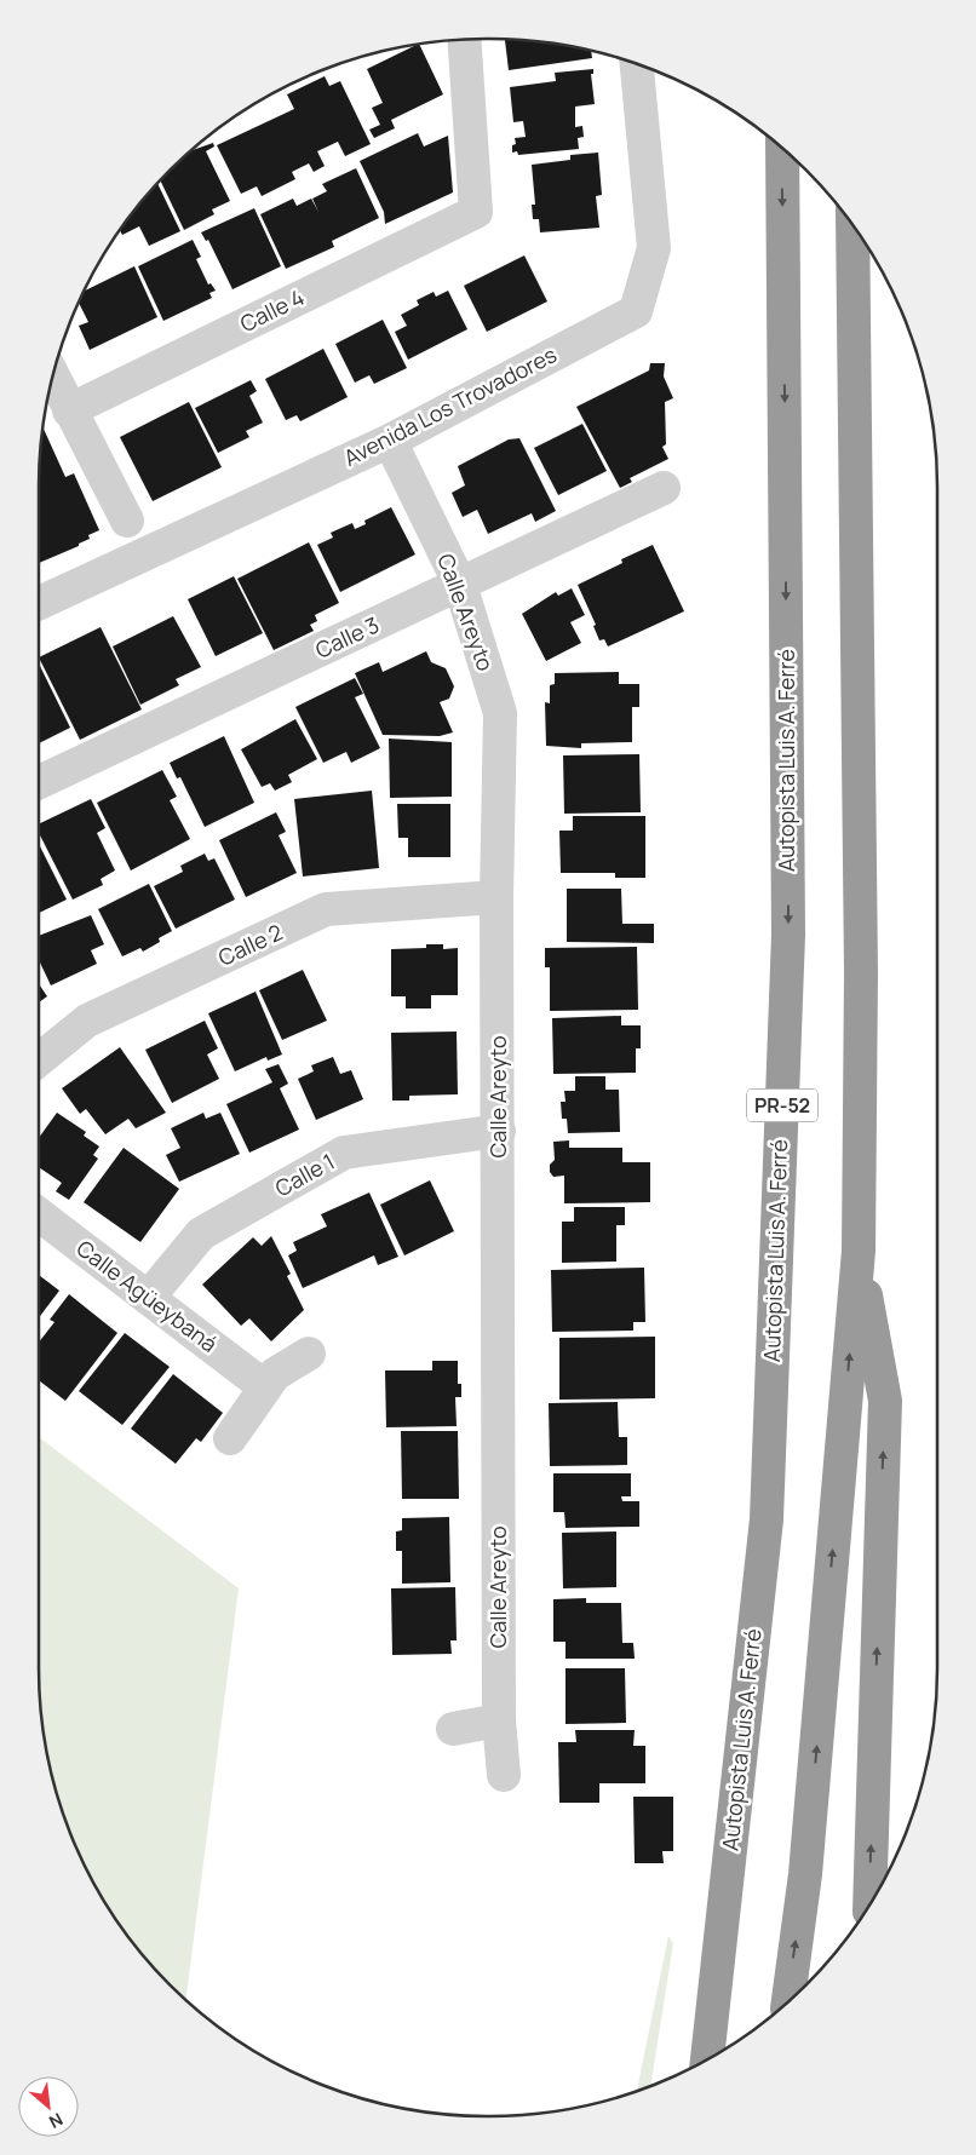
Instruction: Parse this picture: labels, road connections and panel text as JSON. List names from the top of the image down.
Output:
{
  "streets": {
    "highway": ["Autopista Luis A. Ferré", "PR-52"],
    "street": [
      "Calle 4",
      "Avenida Los Trovadores",
      "Calle Areyto",
      "Calle 3",
      "Calle 2",
      "Calle 1",
      "Calle Agüeybaná"
    ]
  },
  "crossings": [
    ["Avenida Los Trovadores", "Calle Areyto"],
    ["Calle Areyto", "Calle 3"],
    ["Calle Areyto", "Calle 2"],
    ["Calle Areyto", "Calle 1"],
    ["Calle 1", "Calle Agüeybaná"]
  ],
  "north": "bottom right"
}
